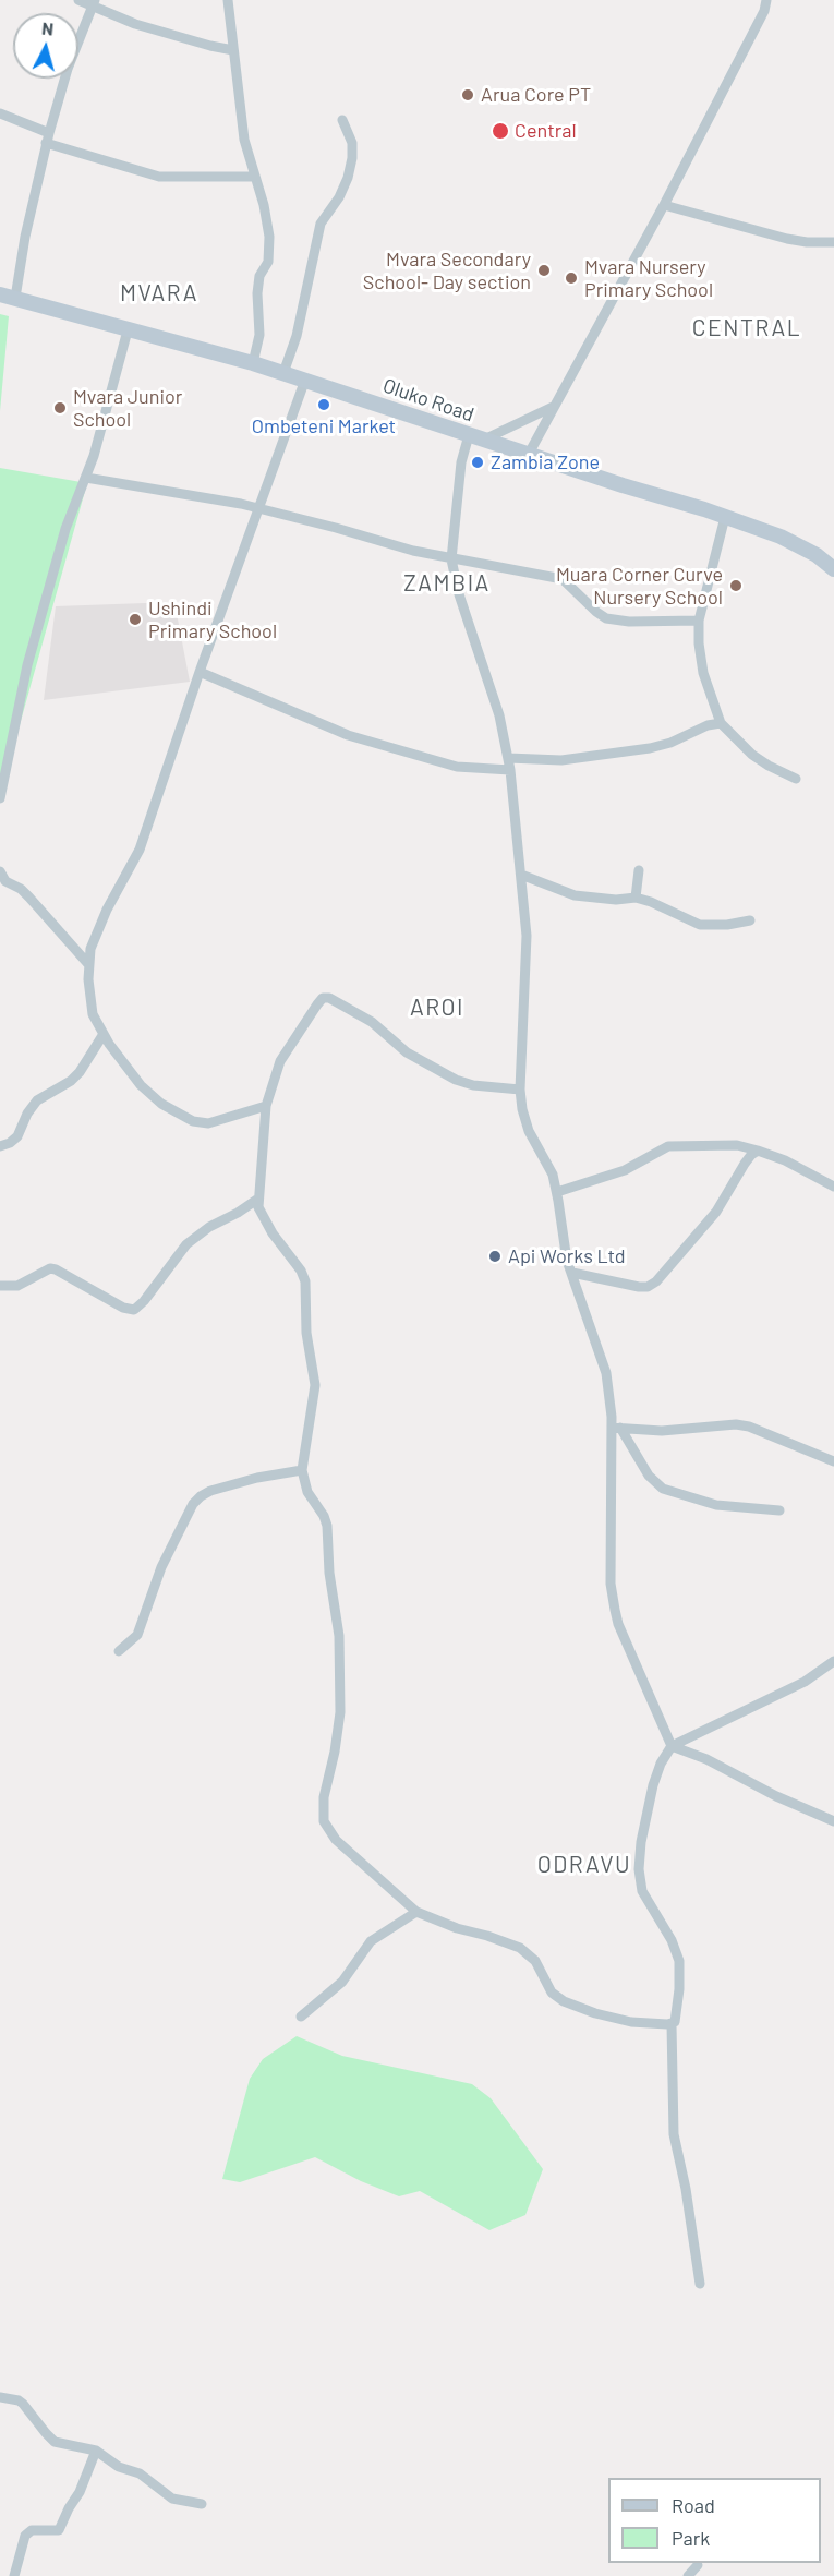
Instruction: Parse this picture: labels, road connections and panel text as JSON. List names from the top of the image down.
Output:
{
  "streets": {
    "main road": ["Oluko Road"]
  },
  "districts": [
    "MVARA",
    "CENTRAL",
    "ZAMBIA",
    "AROI",
    "ODRAVU"
  ],
  "places": [
    "Arua Core PT",
    "Central",
    "Mvara Secondary School- Day section",
    "Mvara Nursery Primary School",
    "Ombeteni Market",
    "Mvara Junior School",
    "Zambia Zone",
    "Muara Corner Curve Nursery School",
    "Ushindi Primary School",
    "Api Works Ltd"
  ],
  "legend": ["Road", "Park"],
  "north": "top"
}
